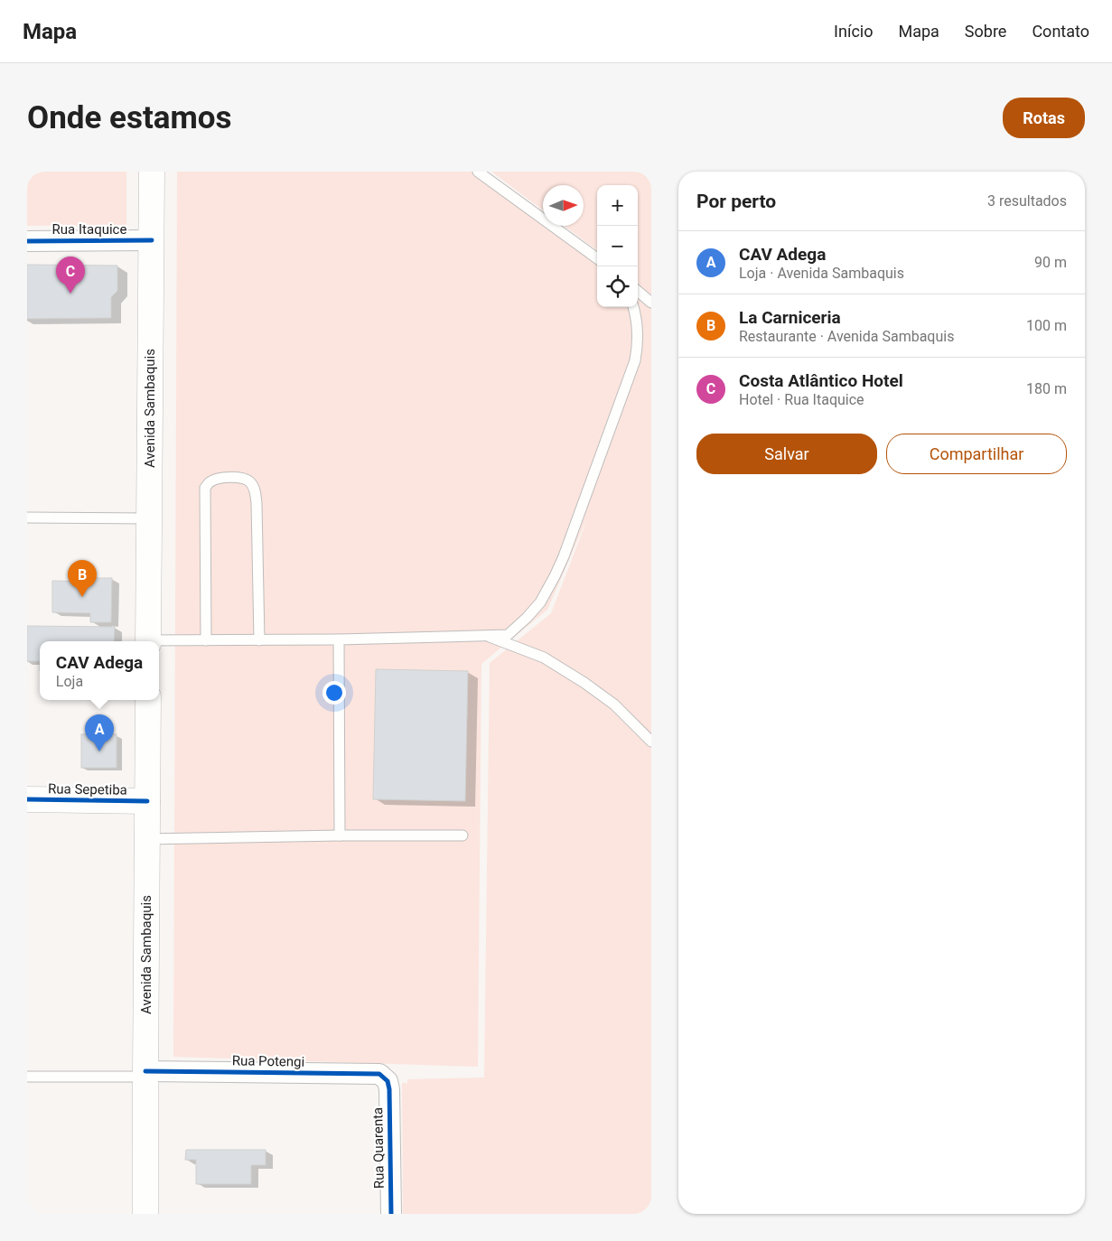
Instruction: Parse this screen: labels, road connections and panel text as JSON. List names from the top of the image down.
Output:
{
  "streets": {
    "main road": ["Avenida Sambaquis", "Rua Sepetiba"],
    "street": ["Rua Itaquice", "Rua Potengi", "Rua Quarenta"]
  },
  "crossings": [
    ["Rua Itaquice", "Avenida Sambaquis"],
    ["Avenida Sambaquis", "Rua Sepetiba"],
    ["Avenida Sambaquis", "Rua Potengi"],
    ["Rua Potengi", "Rua Quarenta"]
  ],
  "north": "right",
  "page": {
    "header": "Mapa",
    "nav": [
      "Início",
      "Mapa",
      "Sobre",
      "Contato"
    ],
    "buttons": [
      "Rotas",
      ["Salvar", "Compartilhar"]
    ],
    "title": "Onde estamos",
    "heading": ["Por perto", "3 resultados"],
    "map_buttons": ["+", "−"],
    "list": [
      {
        "mark": "A",
        "name": "CAV Adega",
        "note": "Loja · Avenida Sambaquis",
        "value": "90 m"
      },
      {
        "mark": "B",
        "name": "La Carniceria",
        "note": "Restaurante · Avenida Sambaquis",
        "value": "100 m"
      },
      {
        "mark": "C",
        "name": "Costa Atlântico Hotel",
        "note": "Hotel · Rua Itaquice",
        "value": "180 m"
      }
    ],
    "pins": ["C", "B", "A"],
    "popup": ["CAV Adega", "Loja"]
  }
}
